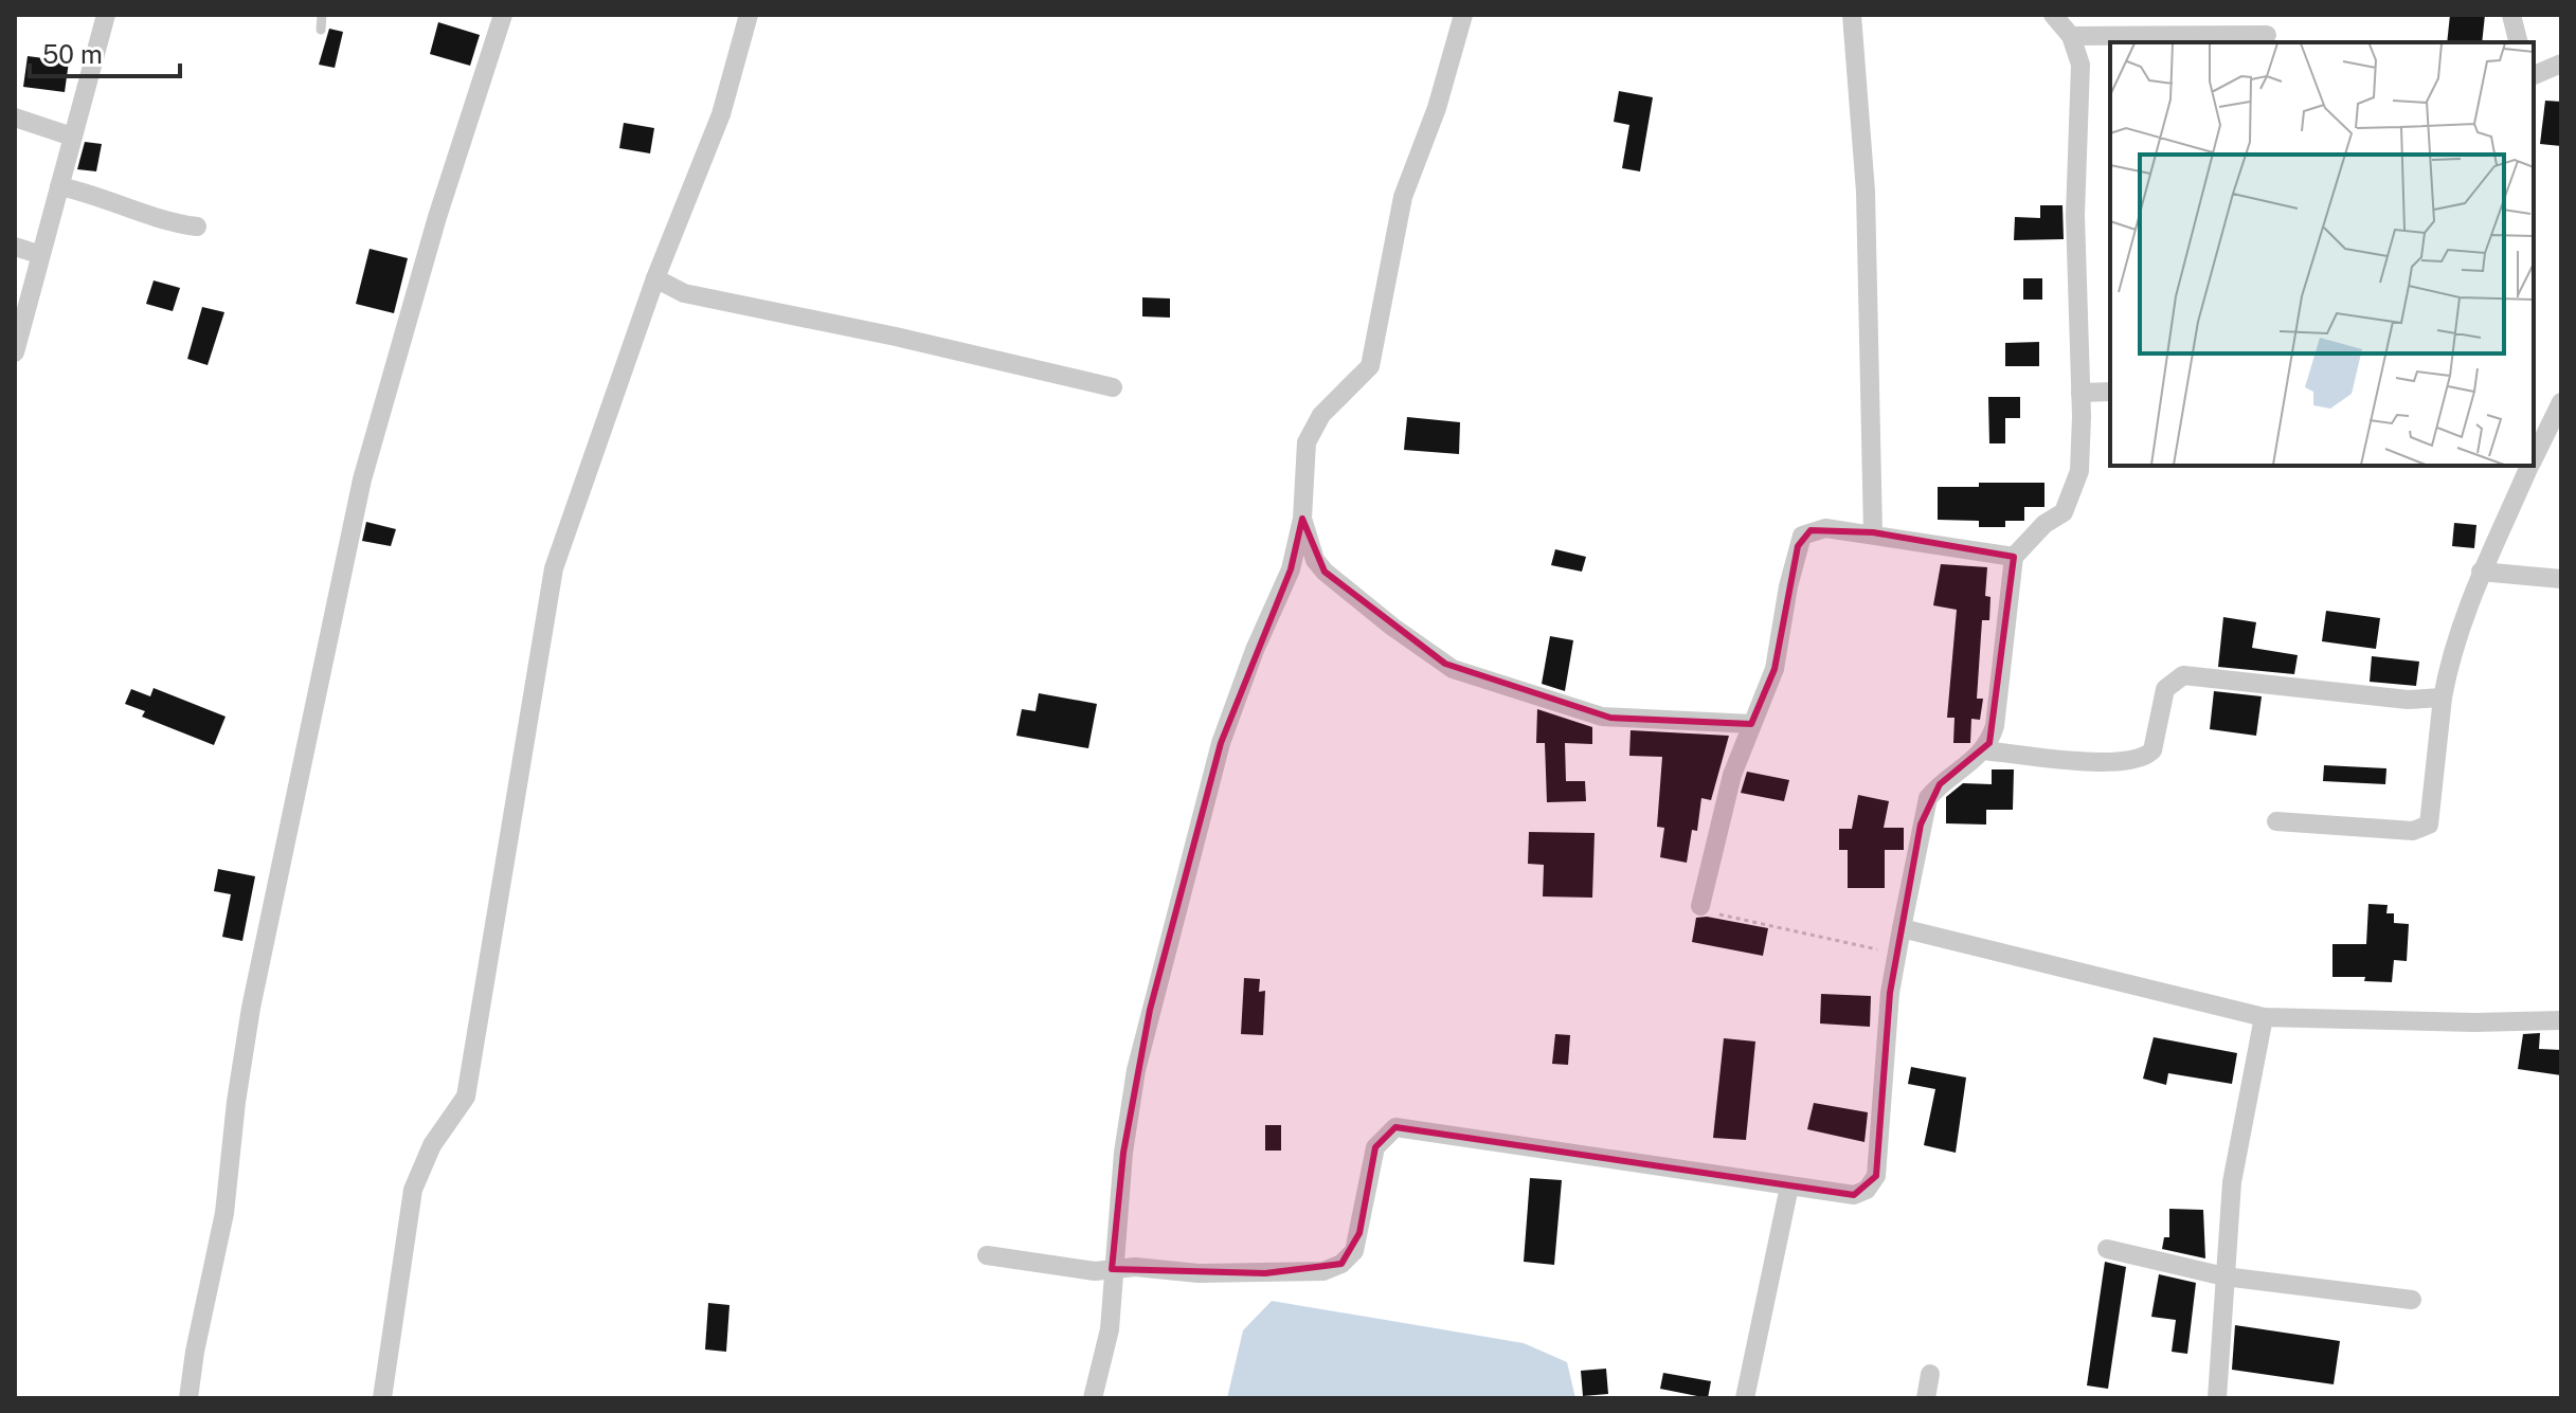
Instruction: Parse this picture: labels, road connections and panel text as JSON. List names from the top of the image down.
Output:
{
  "scale_bar": "50 m"
}
